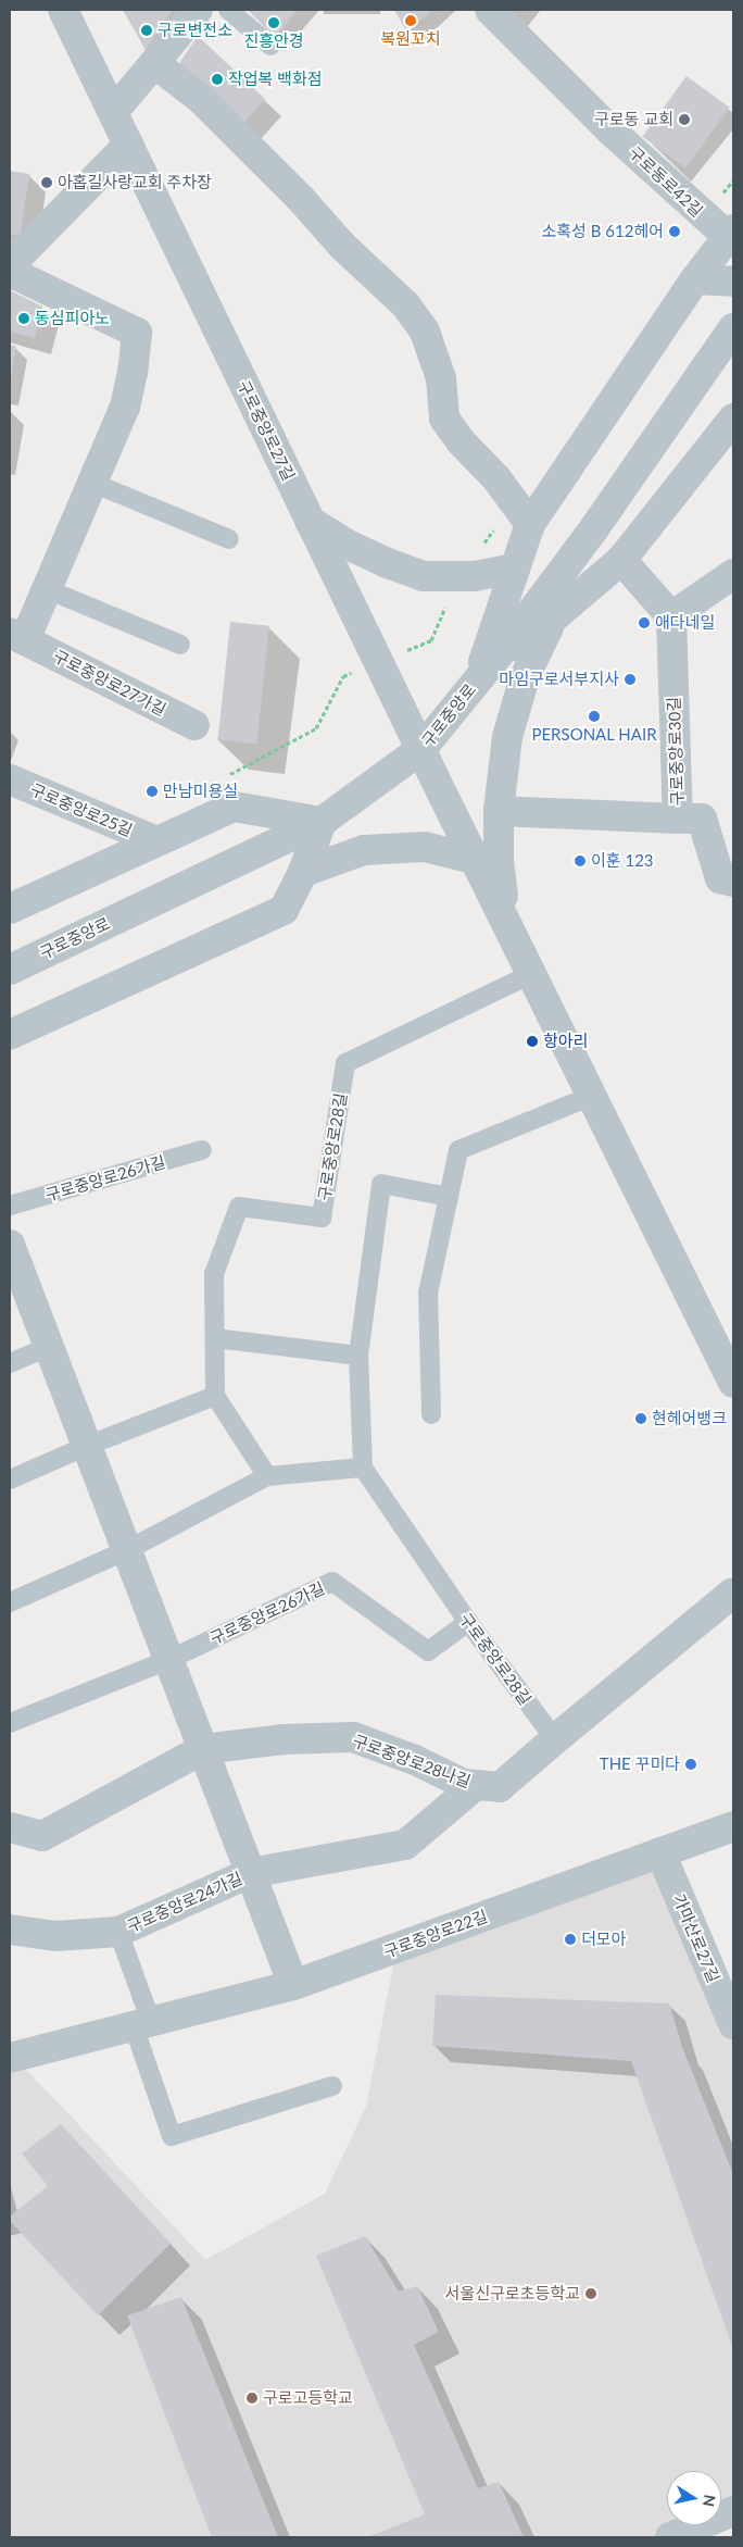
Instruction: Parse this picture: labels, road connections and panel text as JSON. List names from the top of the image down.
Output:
{
  "streets": {
    "street": [
      "구로동로42길",
      "구로중앙로27길",
      "구로중앙로27가길",
      "구로중앙로",
      "구로중앙로30길",
      "구로중앙로25길",
      "구로중앙로28나길",
      "구로중앙로24가길",
      "구로중앙로22길",
      "가마산로27길"
    ],
    "lane": ["구로중앙로28길", "구로중앙로26가길"]
  },
  "crossings": [
    ["구로중앙로27길", "구로중앙로"],
    ["구로중앙로28길", "구로중앙로26가길"],
    ["구로중앙로28길", "구로중앙로28나길"],
    ["구로중앙로24가길", "구로중앙로22길"],
    ["구로중앙로22길", "가마산로27길"]
  ],
  "places": [
    "복원꼬치",
    "진흥안경",
    "구로변전소",
    "작업복 백화점",
    "구로동 교회",
    "아홉길사랑교회 주차장",
    "소혹성 B 612헤어",
    "동심피아노",
    "애다네일",
    "마임구로서부지사",
    "PERSONAL HAIR",
    "만남미용실",
    "이훈 123",
    "항아리",
    "현헤어뱅크",
    "THE 꾸미다",
    "더모아",
    "서울신구로초등학교",
    "구로고등학교"
  ],
  "north": "right"
}
